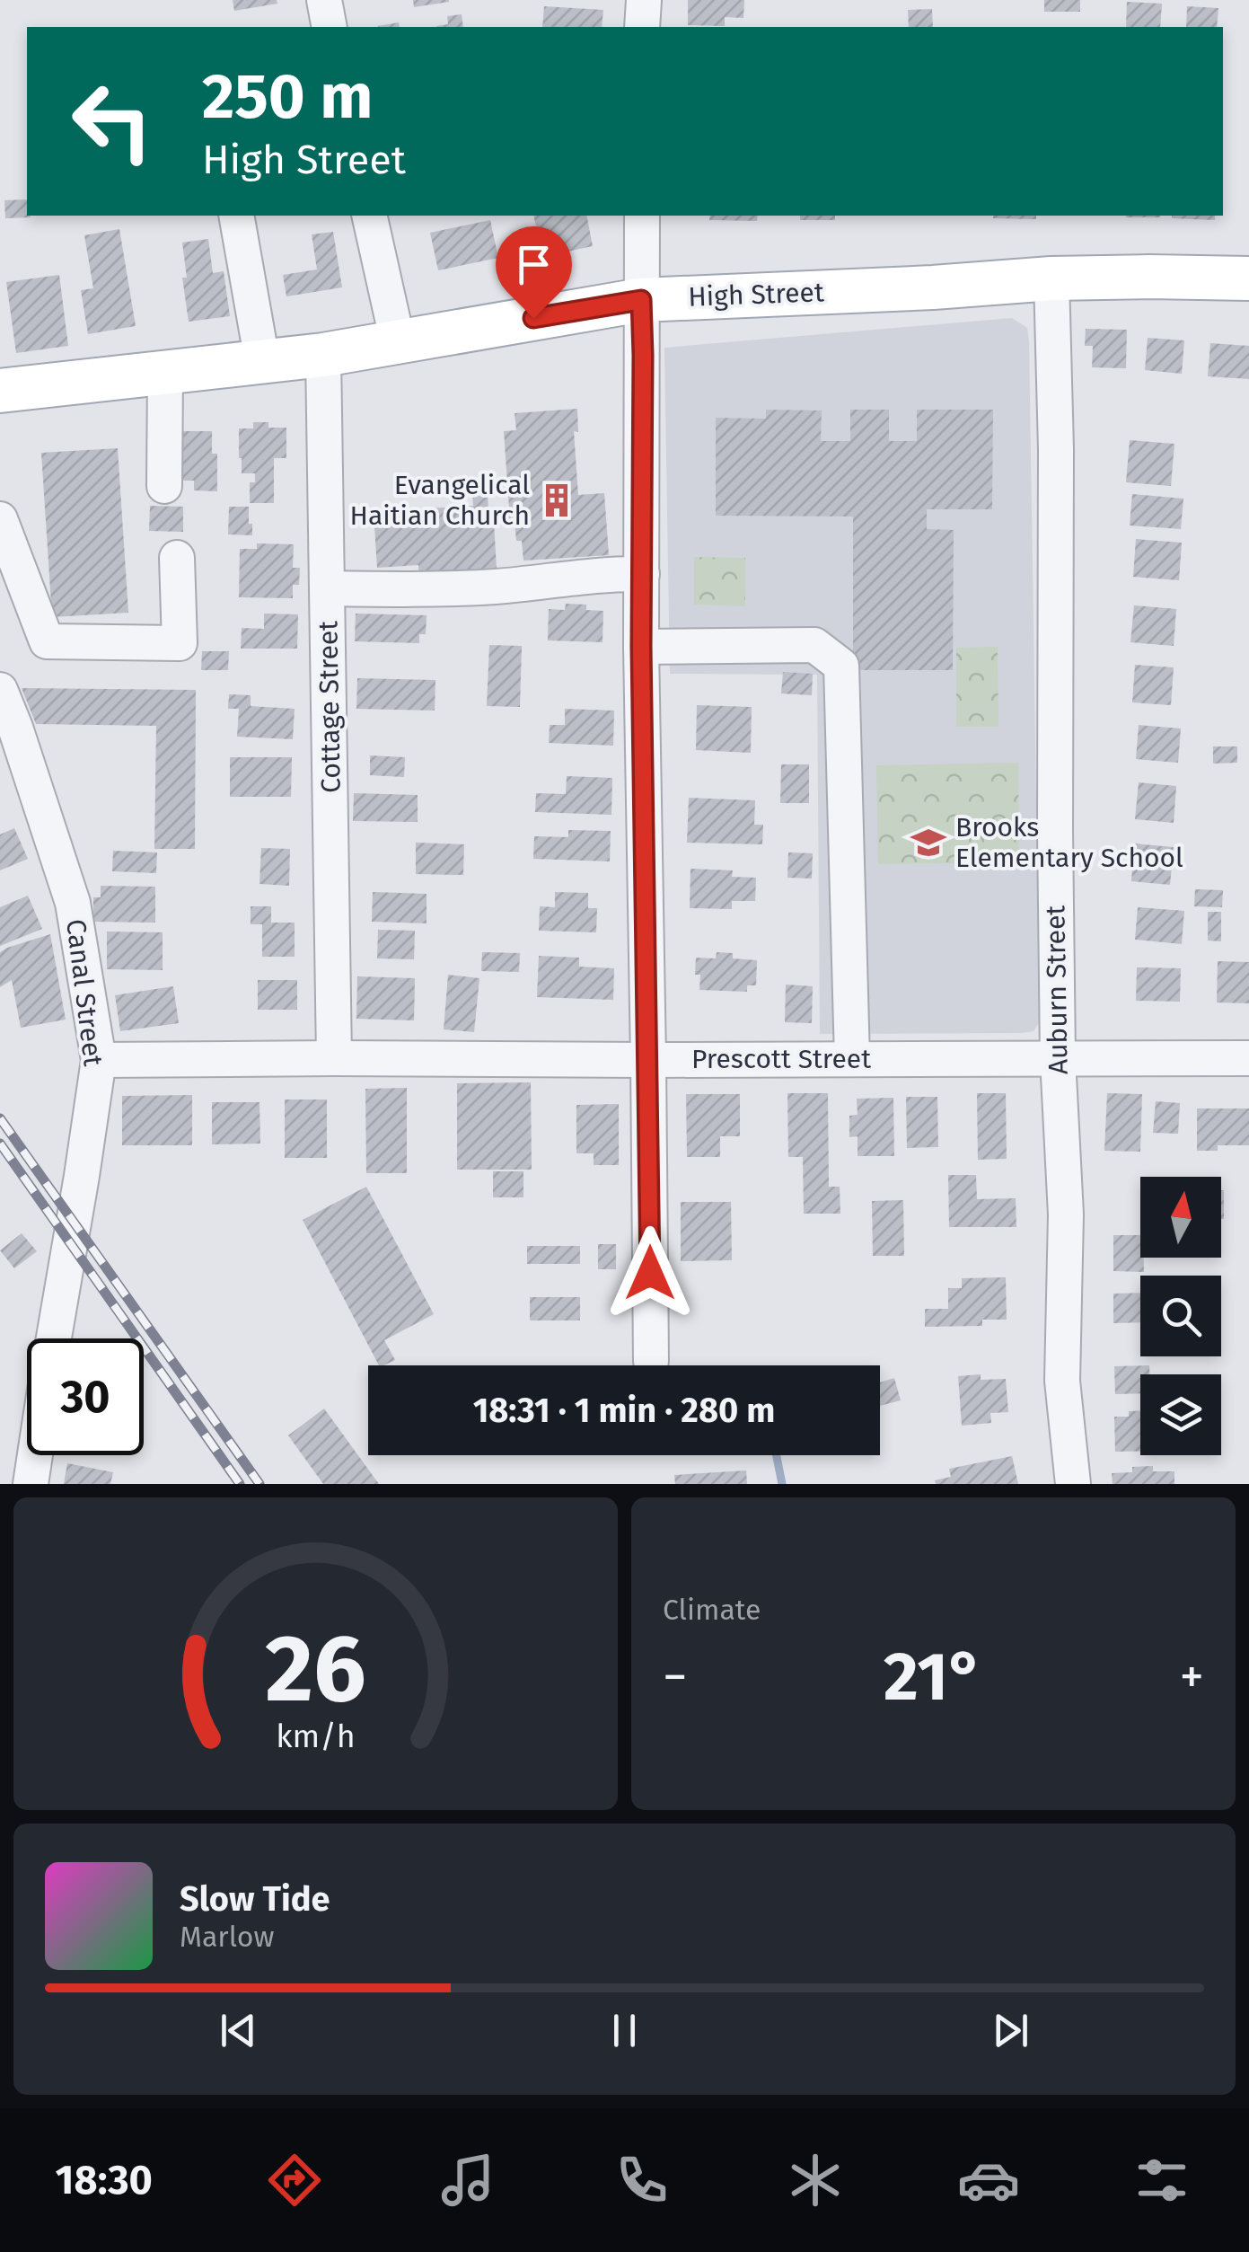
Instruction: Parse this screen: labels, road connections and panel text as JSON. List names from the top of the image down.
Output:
{
  "streets": {
    "main road": ["High Street"],
    "street": [
      "Cottage Street",
      "Auburn Street",
      "Canal Street",
      "Prescott Street"
    ]
  },
  "crossings": [
    ["High Street", "Cottage Street"],
    ["High Street", "Auburn Street"],
    ["Cottage Street", "Prescott Street"],
    ["Auburn Street", "Prescott Street"],
    ["Canal Street", "Prescott Street"]
  ],
  "places": {
    "building": ["Evangelical Haitian Church"],
    "school or university": ["Brooks Elementary School"]
  },
  "north": "top",
  "page": {
    "turn": ["250 m", "High Street"],
    "limit": "30",
    "trip": "18:31 · 1 min · 280 m",
    "tile": "Climate",
    "heat": ["−", "21°", "+"],
    "song": ["Slow Tide", "Marlow"],
    "tabs": "18:30",
    "gauge": ["26", "km/h"]
  }
}
